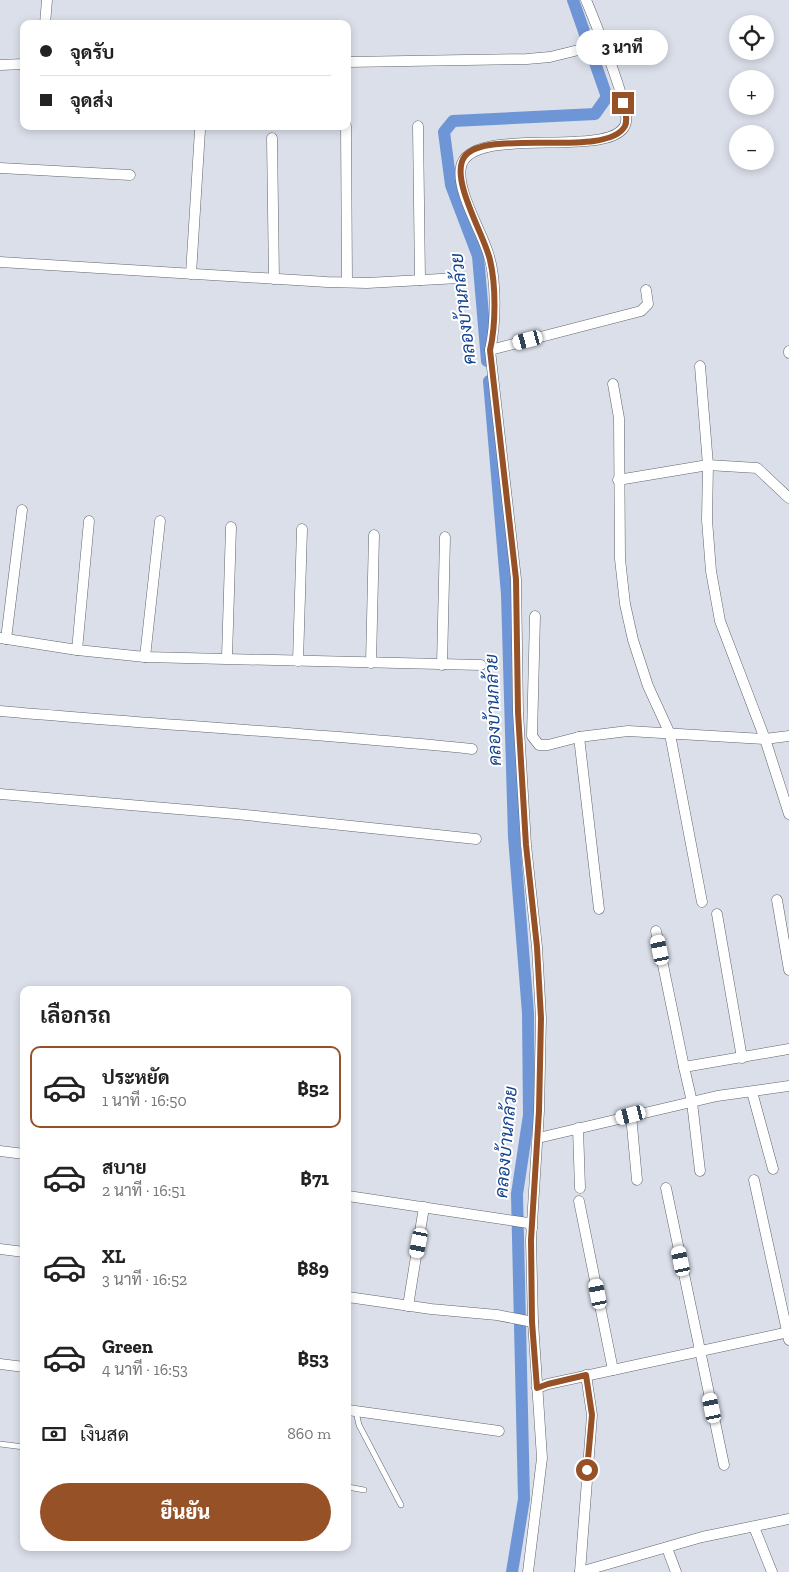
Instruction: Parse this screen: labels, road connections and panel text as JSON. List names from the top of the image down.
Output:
{
  "water": ["คลองบ้านกล้วย"],
  "page": {
    "map_buttons": ["+", "−"],
    "banner": ["จุดรับ", "จุดส่ง"],
    "bubble": "3 นาที",
    "heading": "เลือกรถ",
    "list": [
      {
        "name": "ประหยัด",
        "note": "1 นาที · 16:50",
        "value": "฿52"
      },
      {
        "name": "สบาย",
        "note": "2 นาที · 16:51",
        "value": "฿71"
      },
      {
        "name": "XL",
        "note": "3 นาที · 16:52",
        "value": "฿89"
      },
      {
        "name": "Green",
        "note": "4 นาที · 16:53",
        "value": "฿53"
      }
    ],
    "pay": ["เงินสด", "860 m"],
    "buttons": "ยืนยัน"
  }
}
